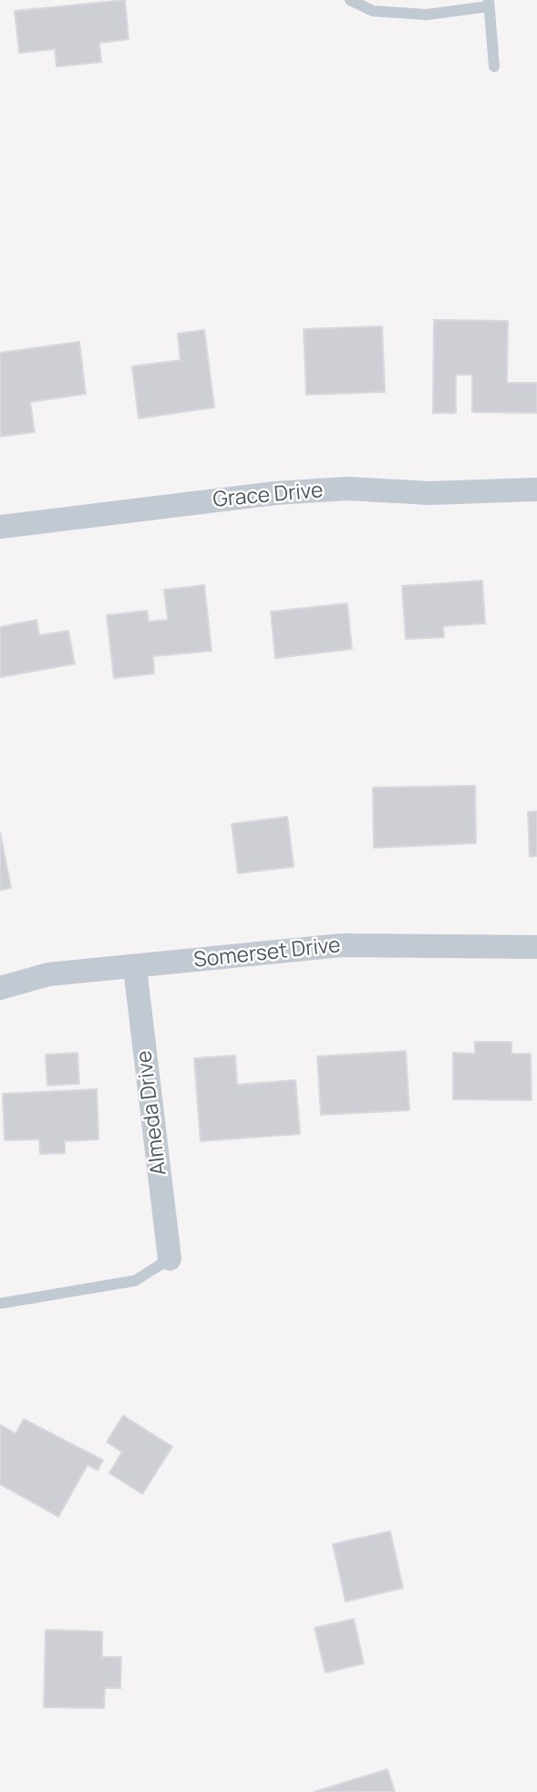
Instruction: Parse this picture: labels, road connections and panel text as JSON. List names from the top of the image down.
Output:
{
  "streets": {
    "street": ["Grace Drive", "Somerset Drive", "Almeda Drive"]
  },
  "crossings": [
    ["Somerset Drive", "Almeda Drive"]
  ]
}
